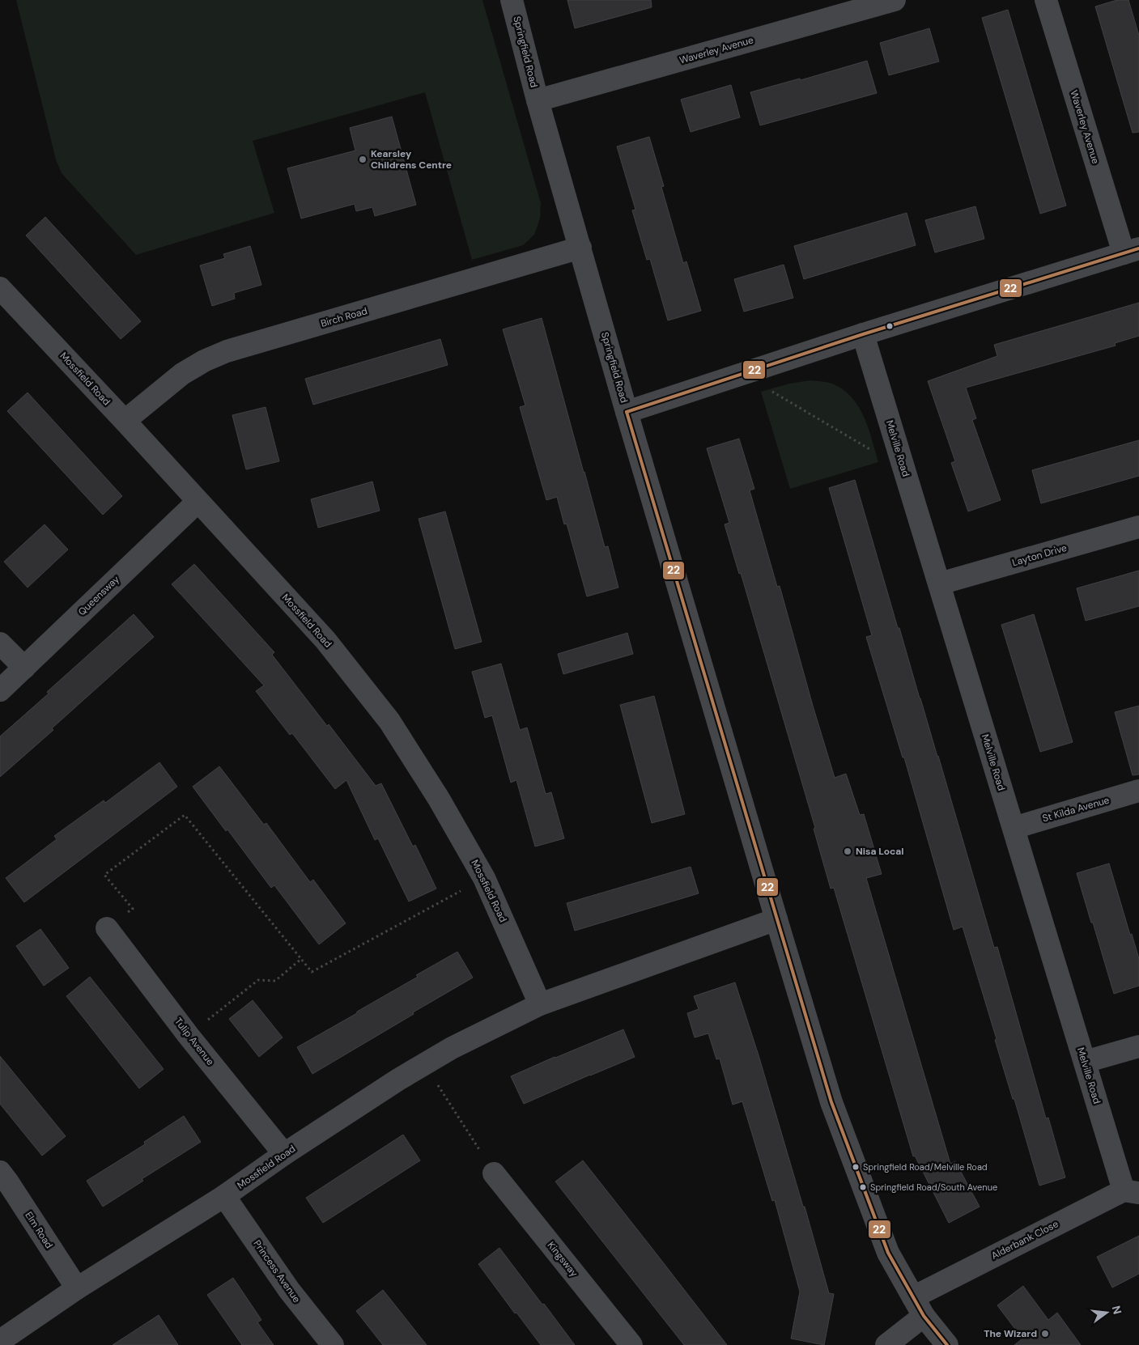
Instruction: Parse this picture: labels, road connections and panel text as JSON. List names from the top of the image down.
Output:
{
  "streets": {
    "street": [
      "Waverley Avenue",
      "Springfield Road",
      "Birch Road",
      "Mossfield Road",
      "Melville Road",
      "Layton Drive",
      "Queensway",
      "St Kilda Avenue",
      "Tulip Avenue",
      "Elm Road",
      "Alderbank Close",
      "Kingsway",
      "Princess Avenue"
    ]
  },
  "crossings": [
    ["Waverley Avenue", "Springfield Road"],
    ["Springfield Road", "Birch Road"],
    ["Springfield Road", "Mossfield Road"],
    ["Springfield Road", "Alderbank Close"],
    ["Birch Road", "Mossfield Road"],
    ["Mossfield Road", "Queensway"],
    ["Mossfield Road", "Tulip Avenue"],
    ["Mossfield Road", "Elm Road"],
    ["Mossfield Road", "Princess Avenue"],
    ["Melville Road", "Layton Drive"],
    ["Melville Road", "St Kilda Avenue"],
    ["Melville Road", "Alderbank Close"]
  ],
  "places": [
    "Kearsley Childrens Centre",
    "Nisa Local",
    "Springfield Road/Melville Road",
    "Springfield Road/South Avenue",
    "The Wizard"
  ],
  "lines": ["transit line 22"],
  "north": "right"
}
